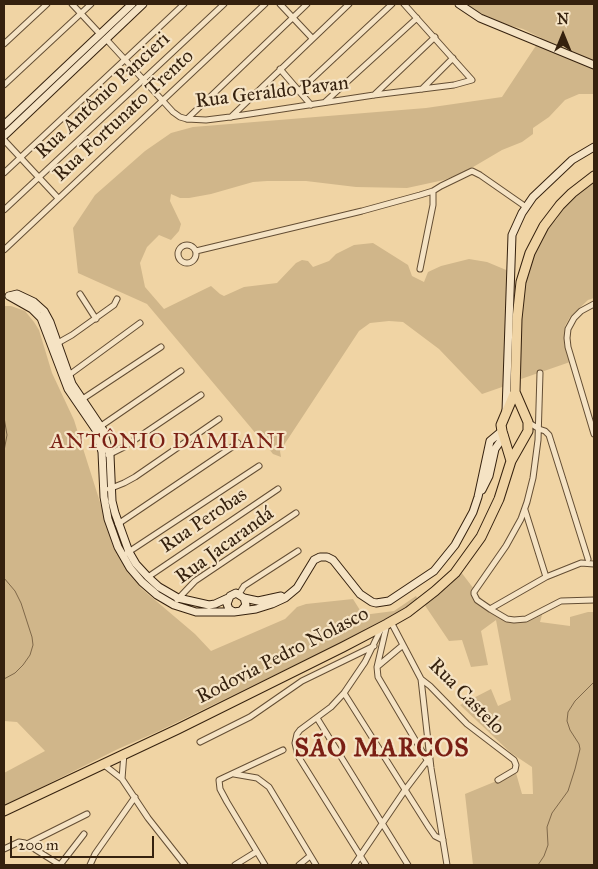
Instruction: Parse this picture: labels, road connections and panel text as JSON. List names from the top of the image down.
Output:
{
  "streets": {
    "highway": ["Rodovia Pedro Nolasco"],
    "street": [
      "Rua Geraldo Pavan",
      "Rua Antônio Pancieri",
      "Rua Fortunato Trento",
      "Rua Perobas",
      "Rua Jacarandá",
      "Rua Castelo"
    ]
  },
  "crossings": [
    ["Rua Geraldo Pavan", "Rua Antônio Pancieri"],
    ["Rua Geraldo Pavan", "Rua Fortunato Trento"],
    ["Rodovia Pedro Nolasco", "Rua Castelo"]
  ],
  "districts": ["ANTÔNIO DAMIANI", "SÃO MARCOS"],
  "scale_bar": "200 m",
  "north": "top"
}
